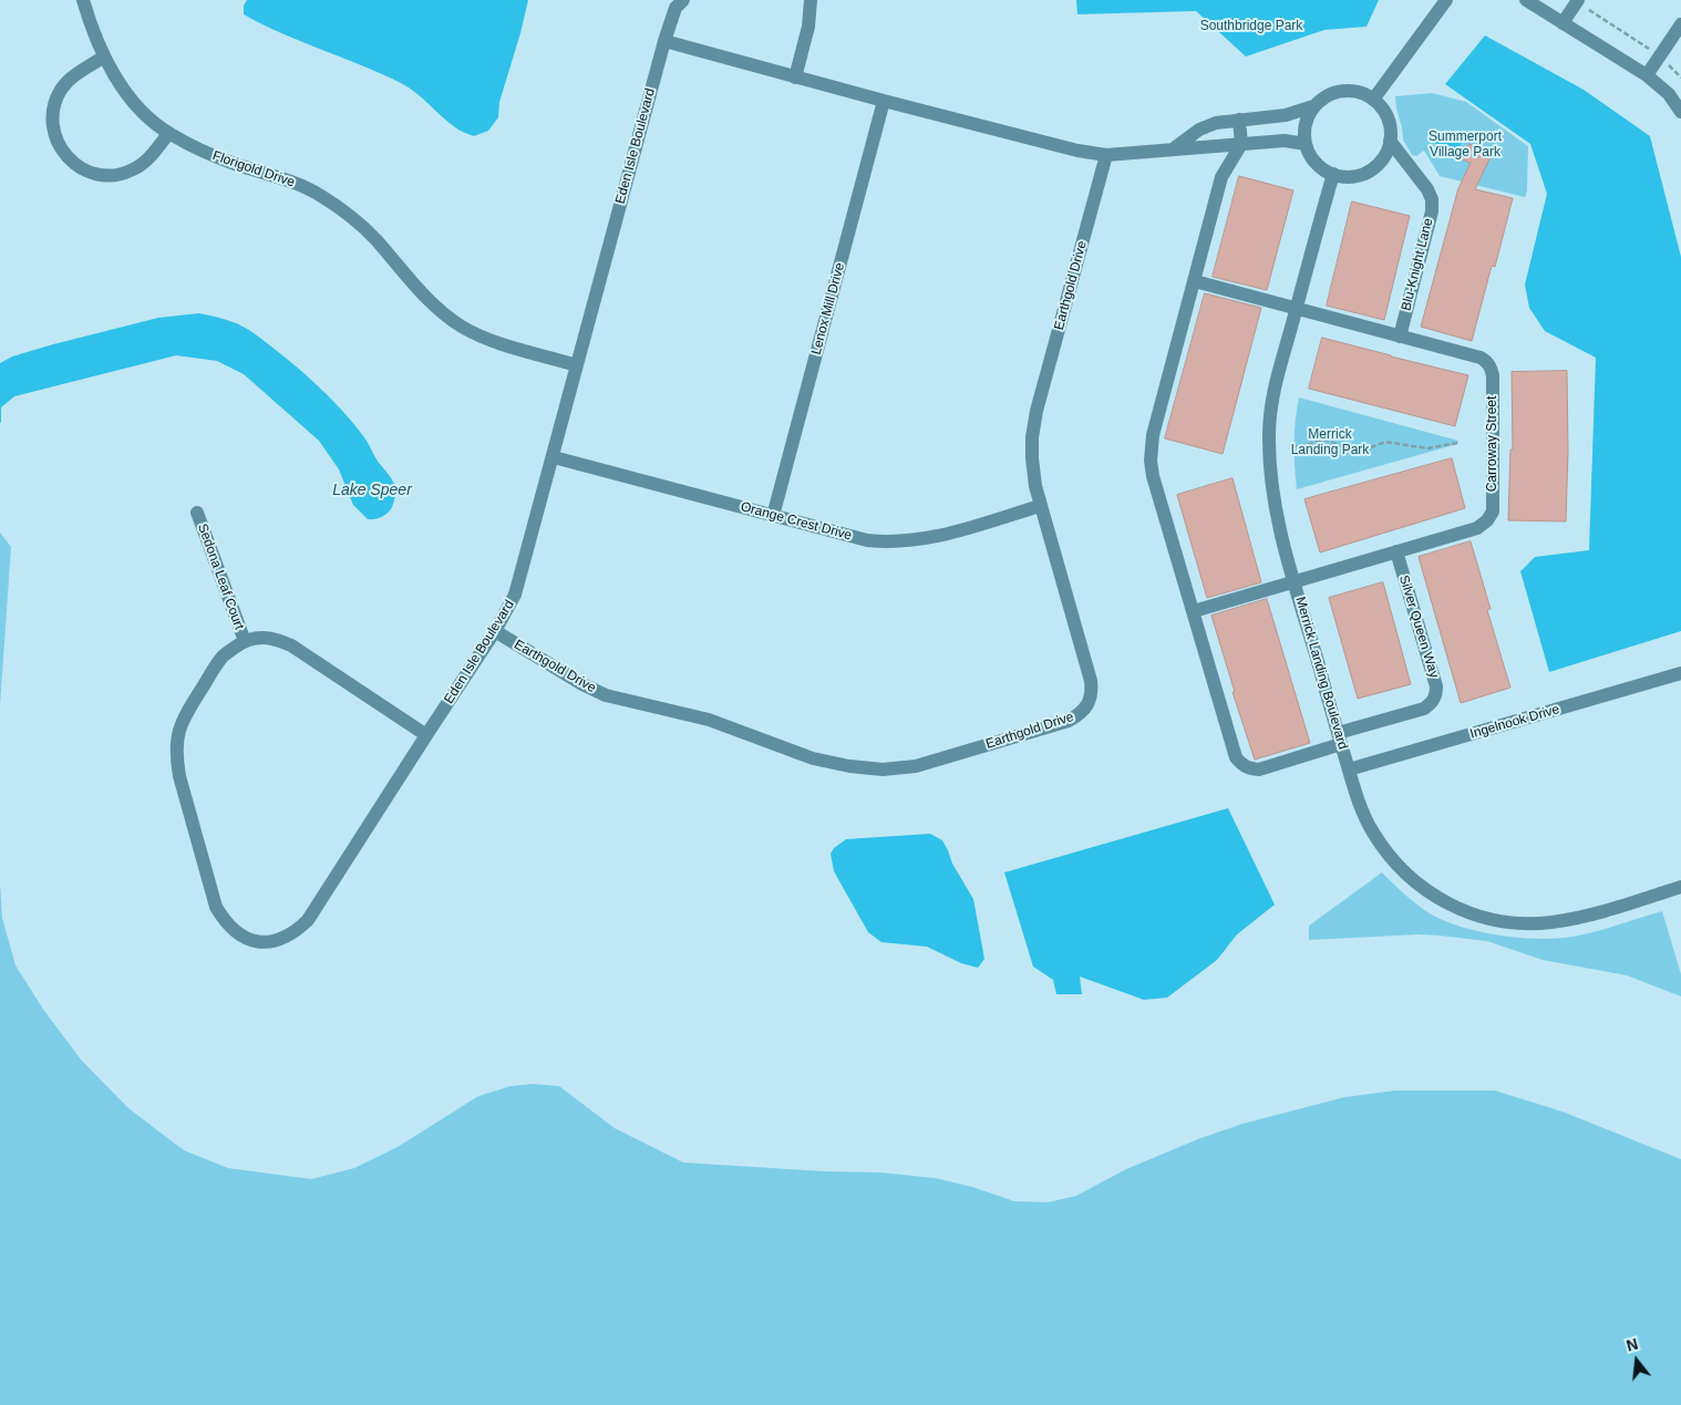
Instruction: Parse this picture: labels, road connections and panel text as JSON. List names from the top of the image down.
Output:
{
  "streets": {
    "street": [
      "Eden Isle Boulevard",
      "Florigold Drive",
      "Blu-Knight Lane",
      "Earthgold Drive",
      "Lenox Mill Drive",
      "Carroway Street",
      "Orange Crest Drive",
      "Sedona Leaf Court",
      "Silver Queen Way",
      "Merrick Landing Boulevard",
      "Ingelnook Drive"
    ]
  },
  "crossings": [
    ["Eden Isle Boulevard", "Florigold Drive"],
    ["Eden Isle Boulevard", "Earthgold Drive"],
    ["Eden Isle Boulevard", "Orange Crest Drive"],
    ["Eden Isle Boulevard", "Sedona Leaf Court"],
    ["Blu-Knight Lane", "Carroway Street"],
    ["Blu-Knight Lane", "Merrick Landing Boulevard"],
    ["Earthgold Drive", "Orange Crest Drive"],
    ["Lenox Mill Drive", "Orange Crest Drive"],
    ["Carroway Street", "Silver Queen Way"],
    ["Carroway Street", "Merrick Landing Boulevard"],
    ["Silver Queen Way", "Merrick Landing Boulevard"],
    ["Merrick Landing Boulevard", "Ingelnook Drive"]
  ],
  "water": ["Lake Speer"],
  "parks": ["Southbridge Park", "Summerport Village Park", "Merrick Landing Park"],
  "north": "top"
}
